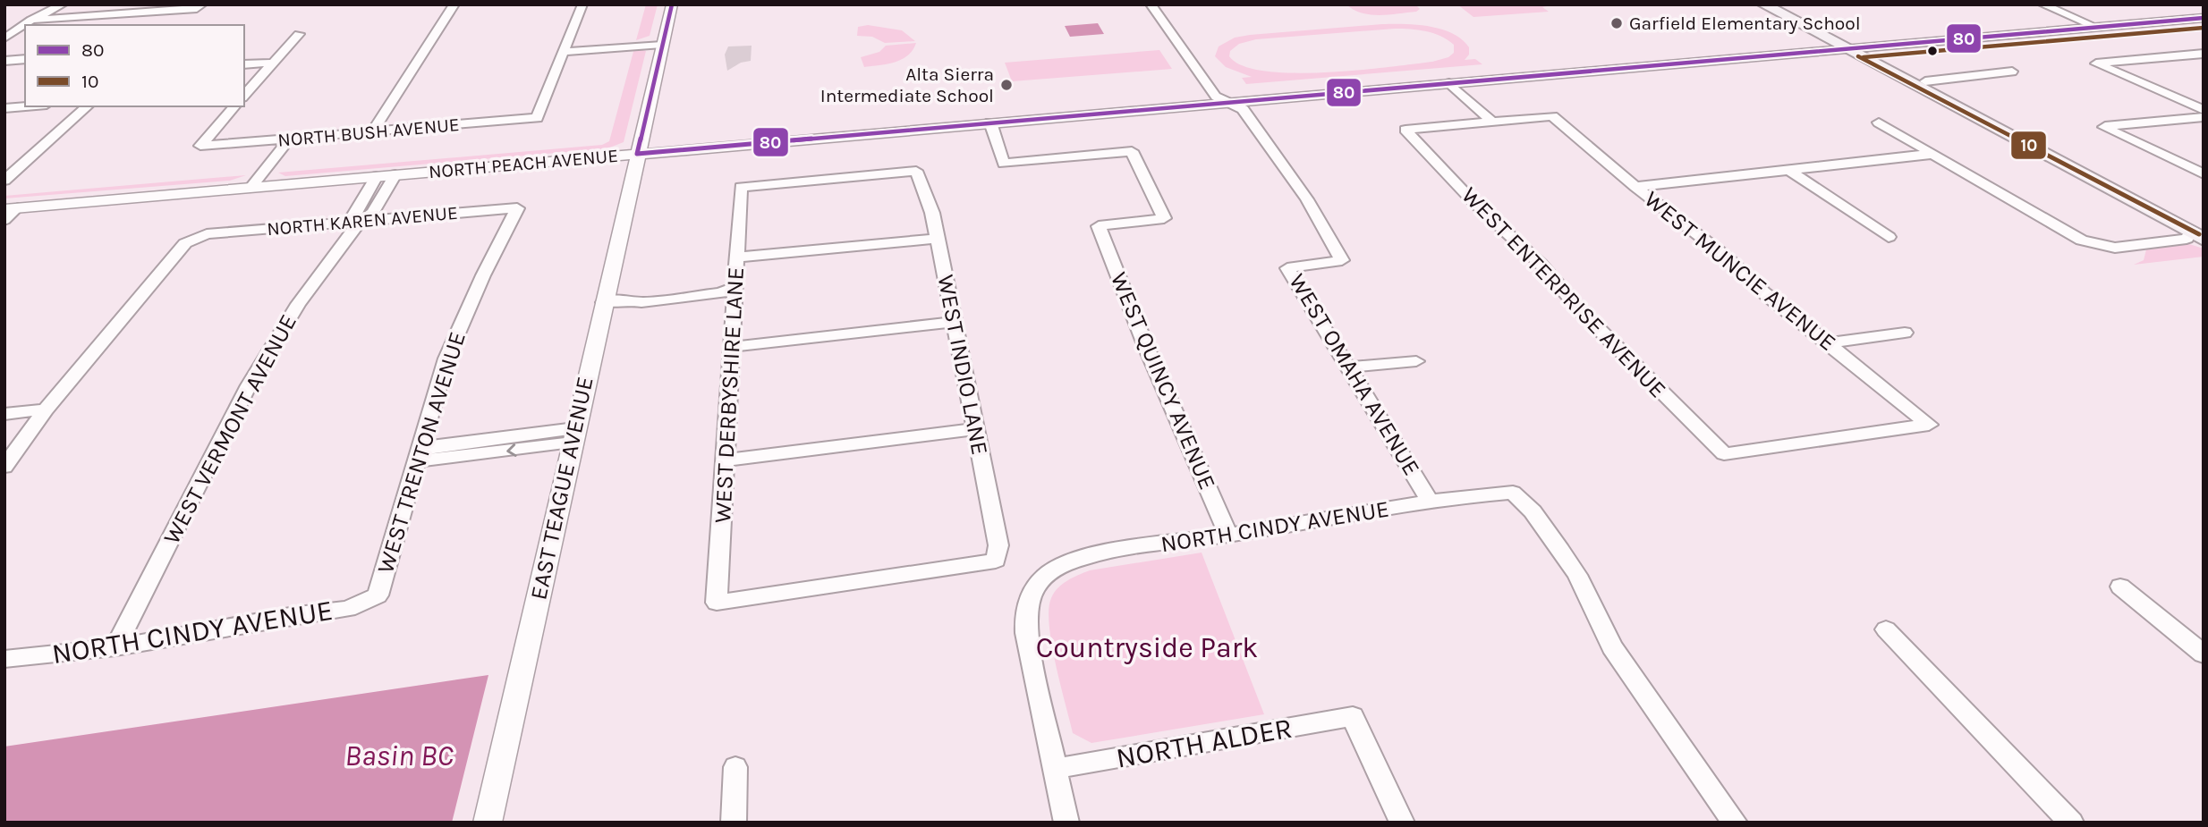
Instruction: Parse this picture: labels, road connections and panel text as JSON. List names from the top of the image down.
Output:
{
  "streets": {
    "street": [
      "NORTH BUSH AVENUE",
      "NORTH PEACH AVENUE",
      "NORTH KAREN AVENUE",
      "WEST MUNCIE AVENUE",
      "WEST ENTERPRISE AVENUE",
      "WEST INDIO LANE",
      "WEST OMAHA AVENUE",
      "WEST QUINCY AVENUE",
      "WEST DERBYSHIRE LANE",
      "WEST VERMONT AVENUE",
      "WEST TRENTON AVENUE",
      "EAST TEAGUE AVENUE",
      "NORTH CINDY AVENUE",
      "NORTH ALDER"
    ]
  },
  "crossings": [
    ["NORTH PEACH AVENUE", "WEST OMAHA AVENUE"],
    ["NORTH PEACH AVENUE", "WEST QUINCY AVENUE"],
    ["NORTH PEACH AVENUE", "WEST VERMONT AVENUE"],
    ["NORTH PEACH AVENUE", "EAST TEAGUE AVENUE"],
    ["NORTH KAREN AVENUE", "WEST VERMONT AVENUE"],
    ["NORTH KAREN AVENUE", "WEST TRENTON AVENUE"],
    ["WEST MUNCIE AVENUE", "WEST ENTERPRISE AVENUE"],
    ["WEST INDIO LANE", "WEST DERBYSHIRE LANE"],
    ["WEST OMAHA AVENUE", "NORTH CINDY AVENUE"],
    ["WEST QUINCY AVENUE", "NORTH CINDY AVENUE"],
    ["WEST VERMONT AVENUE", "NORTH CINDY AVENUE"],
    ["WEST TRENTON AVENUE", "NORTH CINDY AVENUE"],
    ["NORTH CINDY AVENUE", "NORTH ALDER"]
  ],
  "water": ["Basin BC"],
  "parks": ["Countryside Park"],
  "places": ["Garfield Elementary School", "Alta Sierra Intermediate School"],
  "lines": ["transit line 80", "transit line 10"],
  "legend": ["80", "10"]
}
